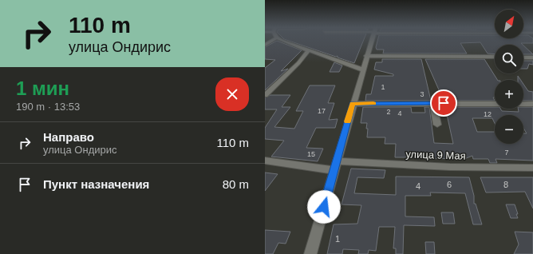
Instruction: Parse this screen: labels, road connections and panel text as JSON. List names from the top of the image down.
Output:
{
  "streets": {
    "street": ["улица 9 Мая"]
  },
  "house_numbers": [
    "1",
    "3",
    "17",
    "2",
    "4",
    "12",
    "7",
    "15",
    "6",
    "8",
    "4",
    "1"
  ],
  "north": "top right",
  "page": {
    "turn": ["110 m", "улица Ондирис"],
    "map_buttons": ["+", "−"],
    "heading": ["1 мин", "190 m · 13:53"],
    "list": [
      {
        "name": "Направо",
        "note": "улица Ондирис",
        "value": "110 m"
      },
      {
        "name": "Пункт назначения",
        "value": "80 m"
      }
    ]
  }
}
